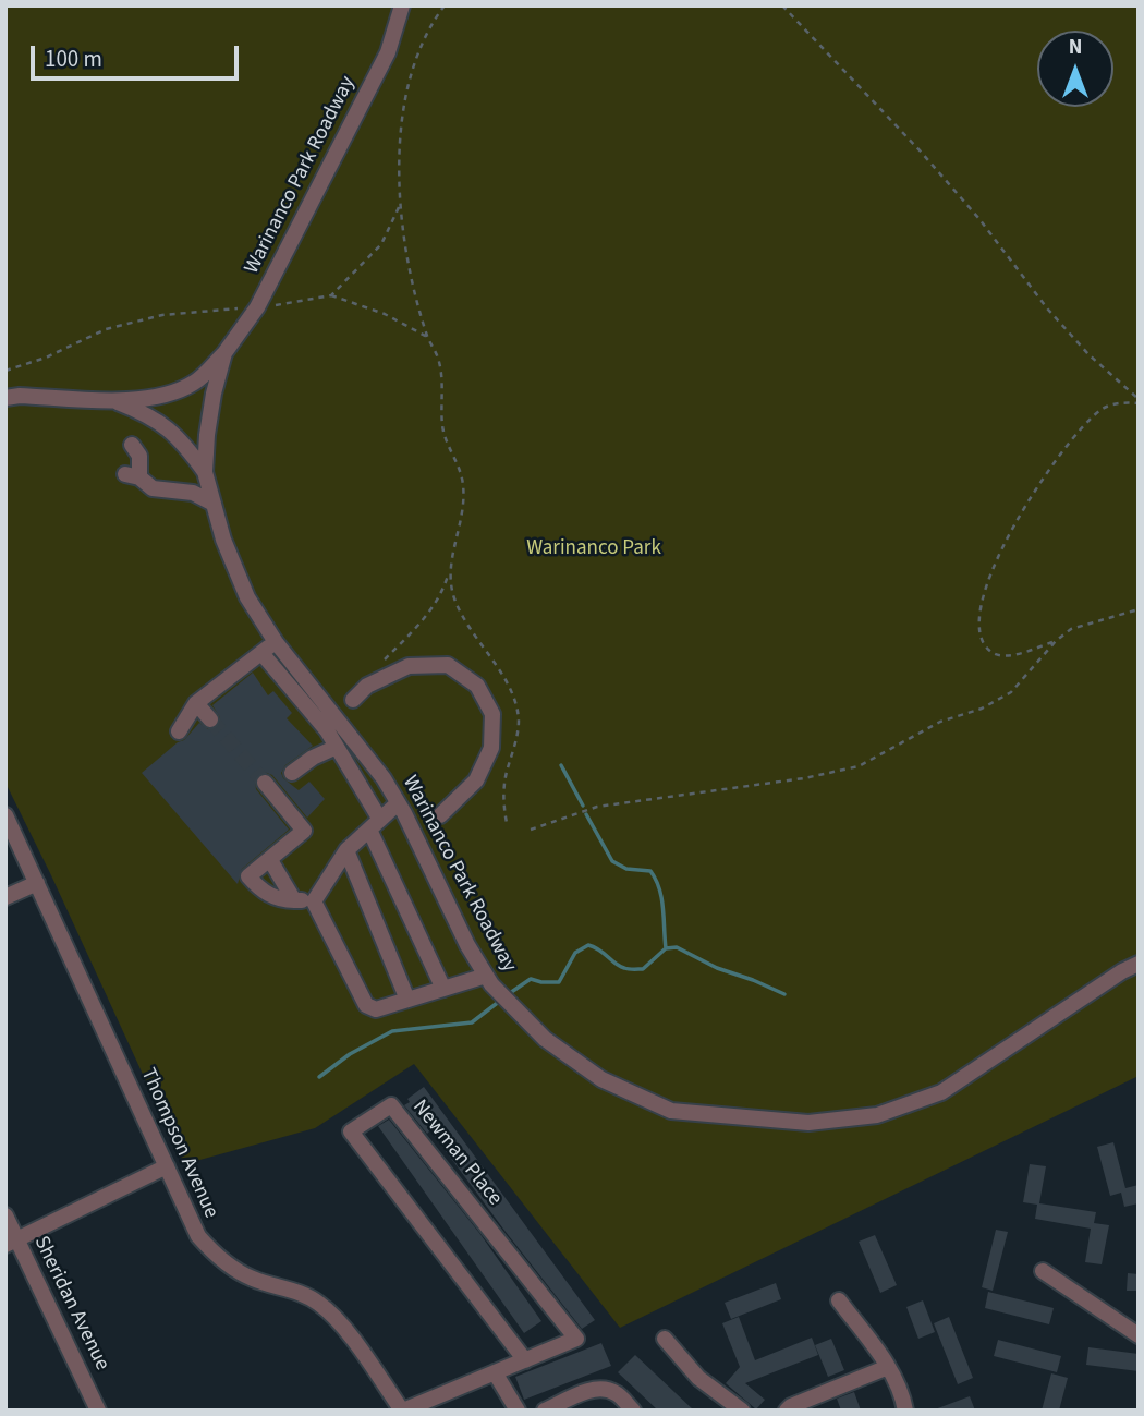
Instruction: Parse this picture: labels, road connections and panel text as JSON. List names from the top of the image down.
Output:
{
  "streets": {
    "street": [
      "Warinanco Park Roadway",
      "Thompson Avenue",
      "Newman Place",
      "Sheridan Avenue"
    ]
  },
  "crossings": [
    ["Thompson Avenue", "Newman Place"]
  ],
  "parks": ["Warinanco Park"],
  "scale_bar": "100 m",
  "north": "top"
}
